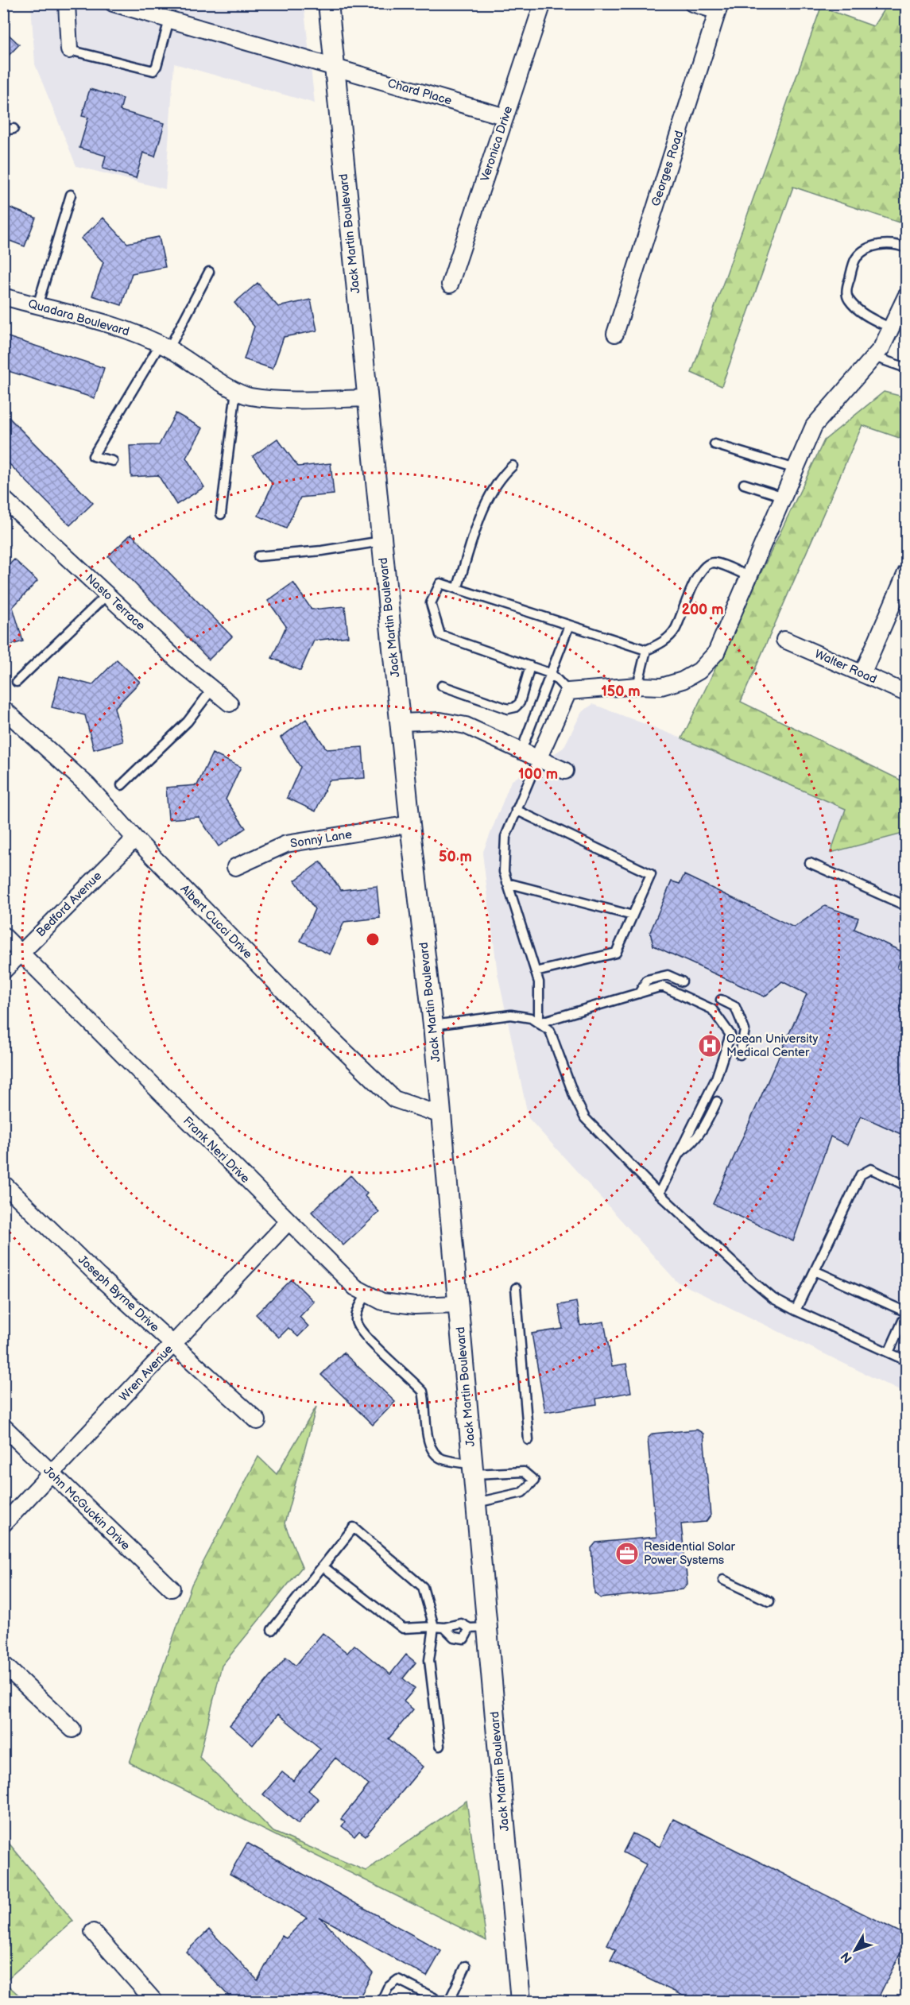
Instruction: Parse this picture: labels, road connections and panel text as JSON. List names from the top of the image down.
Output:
{
  "streets": {
    "street": [
      "Chard Place",
      "Veronica Drive",
      "Georges Road",
      "Jack Martin Boulevard",
      "Quadara Boulevard",
      "Nasto Terrace",
      "Walter Road",
      "Sonny Lane",
      "Bedford Avenue",
      "Albert Cucci Drive",
      "Frank Neri Drive",
      "Joseph Byrne Drive",
      "Wren Avenue",
      "John McGuckin Drive"
    ]
  },
  "crossings": [
    ["Chard Place", "Veronica Drive"],
    ["Chard Place", "Jack Martin Boulevard"],
    ["Jack Martin Boulevard", "Quadara Boulevard"],
    ["Jack Martin Boulevard", "Sonny Lane"],
    ["Jack Martin Boulevard", "Albert Cucci Drive"],
    ["Jack Martin Boulevard", "Frank Neri Drive"],
    ["Bedford Avenue", "Albert Cucci Drive"],
    ["Bedford Avenue", "Frank Neri Drive"],
    ["Frank Neri Drive", "Wren Avenue"],
    ["Joseph Byrne Drive", "Wren Avenue"],
    ["Wren Avenue", "John McGuckin Drive"]
  ],
  "places": {
    "hospital": ["Ocean University Medical Center"],
    "office": ["Residential Solar Power Systems"]
  },
  "north": "bottom left",
  "rings": [
    "200 m",
    "150 m",
    "100 m",
    "50 m"
  ]
}
